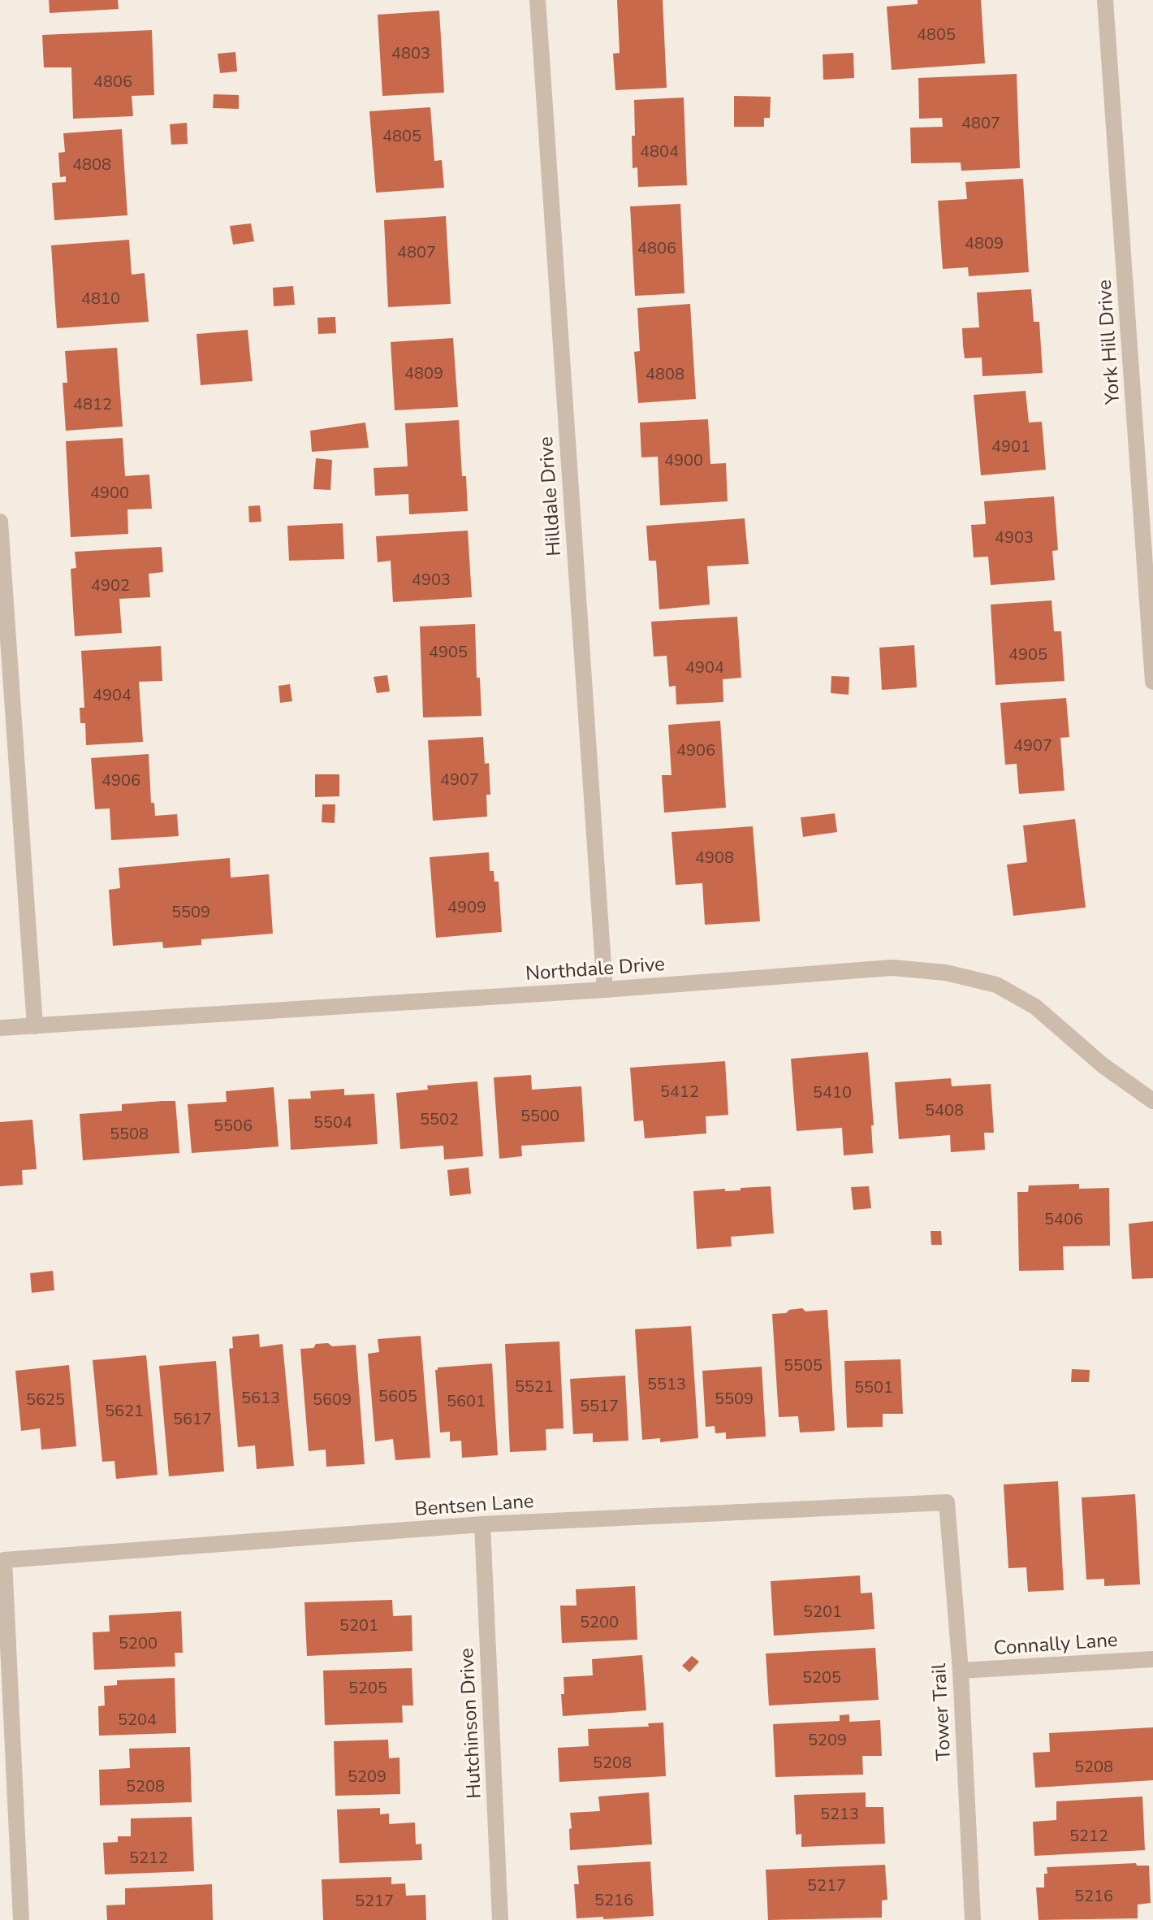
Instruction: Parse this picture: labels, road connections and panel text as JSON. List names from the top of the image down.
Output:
{
  "streets": {
    "street": [
      "York Hill Drive",
      "Hilldale Drive",
      "Northdale Drive",
      "Bentsen Lane",
      "Connally Lane",
      "Tower Trail",
      "Hutchinson Drive"
    ]
  },
  "crossings": [
    ["Hilldale Drive", "Northdale Drive"],
    ["Bentsen Lane", "Tower Trail"],
    ["Bentsen Lane", "Hutchinson Drive"],
    ["Connally Lane", "Tower Trail"]
  ],
  "house_numbers": [
    "4805",
    "4803",
    "4806",
    "4807",
    "4805",
    "4804",
    "4808",
    "4809",
    "4806",
    "4807",
    "4810",
    "4809",
    "4808",
    "4812",
    "4901",
    "4900",
    "4900",
    "4903",
    "4903",
    "4902",
    "4905",
    "4905",
    "4904",
    "4904",
    "4907",
    "4906",
    "4907",
    "4906",
    "4908",
    "4909",
    "5509",
    "5412",
    "5410",
    "5408",
    "5500",
    "5502",
    "5504",
    "5506",
    "5508",
    "5406",
    "5505",
    "5513",
    "5521",
    "5501",
    "5605",
    "5613",
    "5509",
    "5625",
    "5609",
    "5601",
    "5517",
    "5621",
    "5617",
    "5201",
    "5200",
    "5201",
    "5200",
    "5205",
    "5205",
    "5204",
    "5209",
    "5208",
    "5208",
    "5209",
    "5208",
    "5213",
    "5212",
    "5212",
    "5217",
    "5216",
    "5216",
    "5217"
  ]
}
